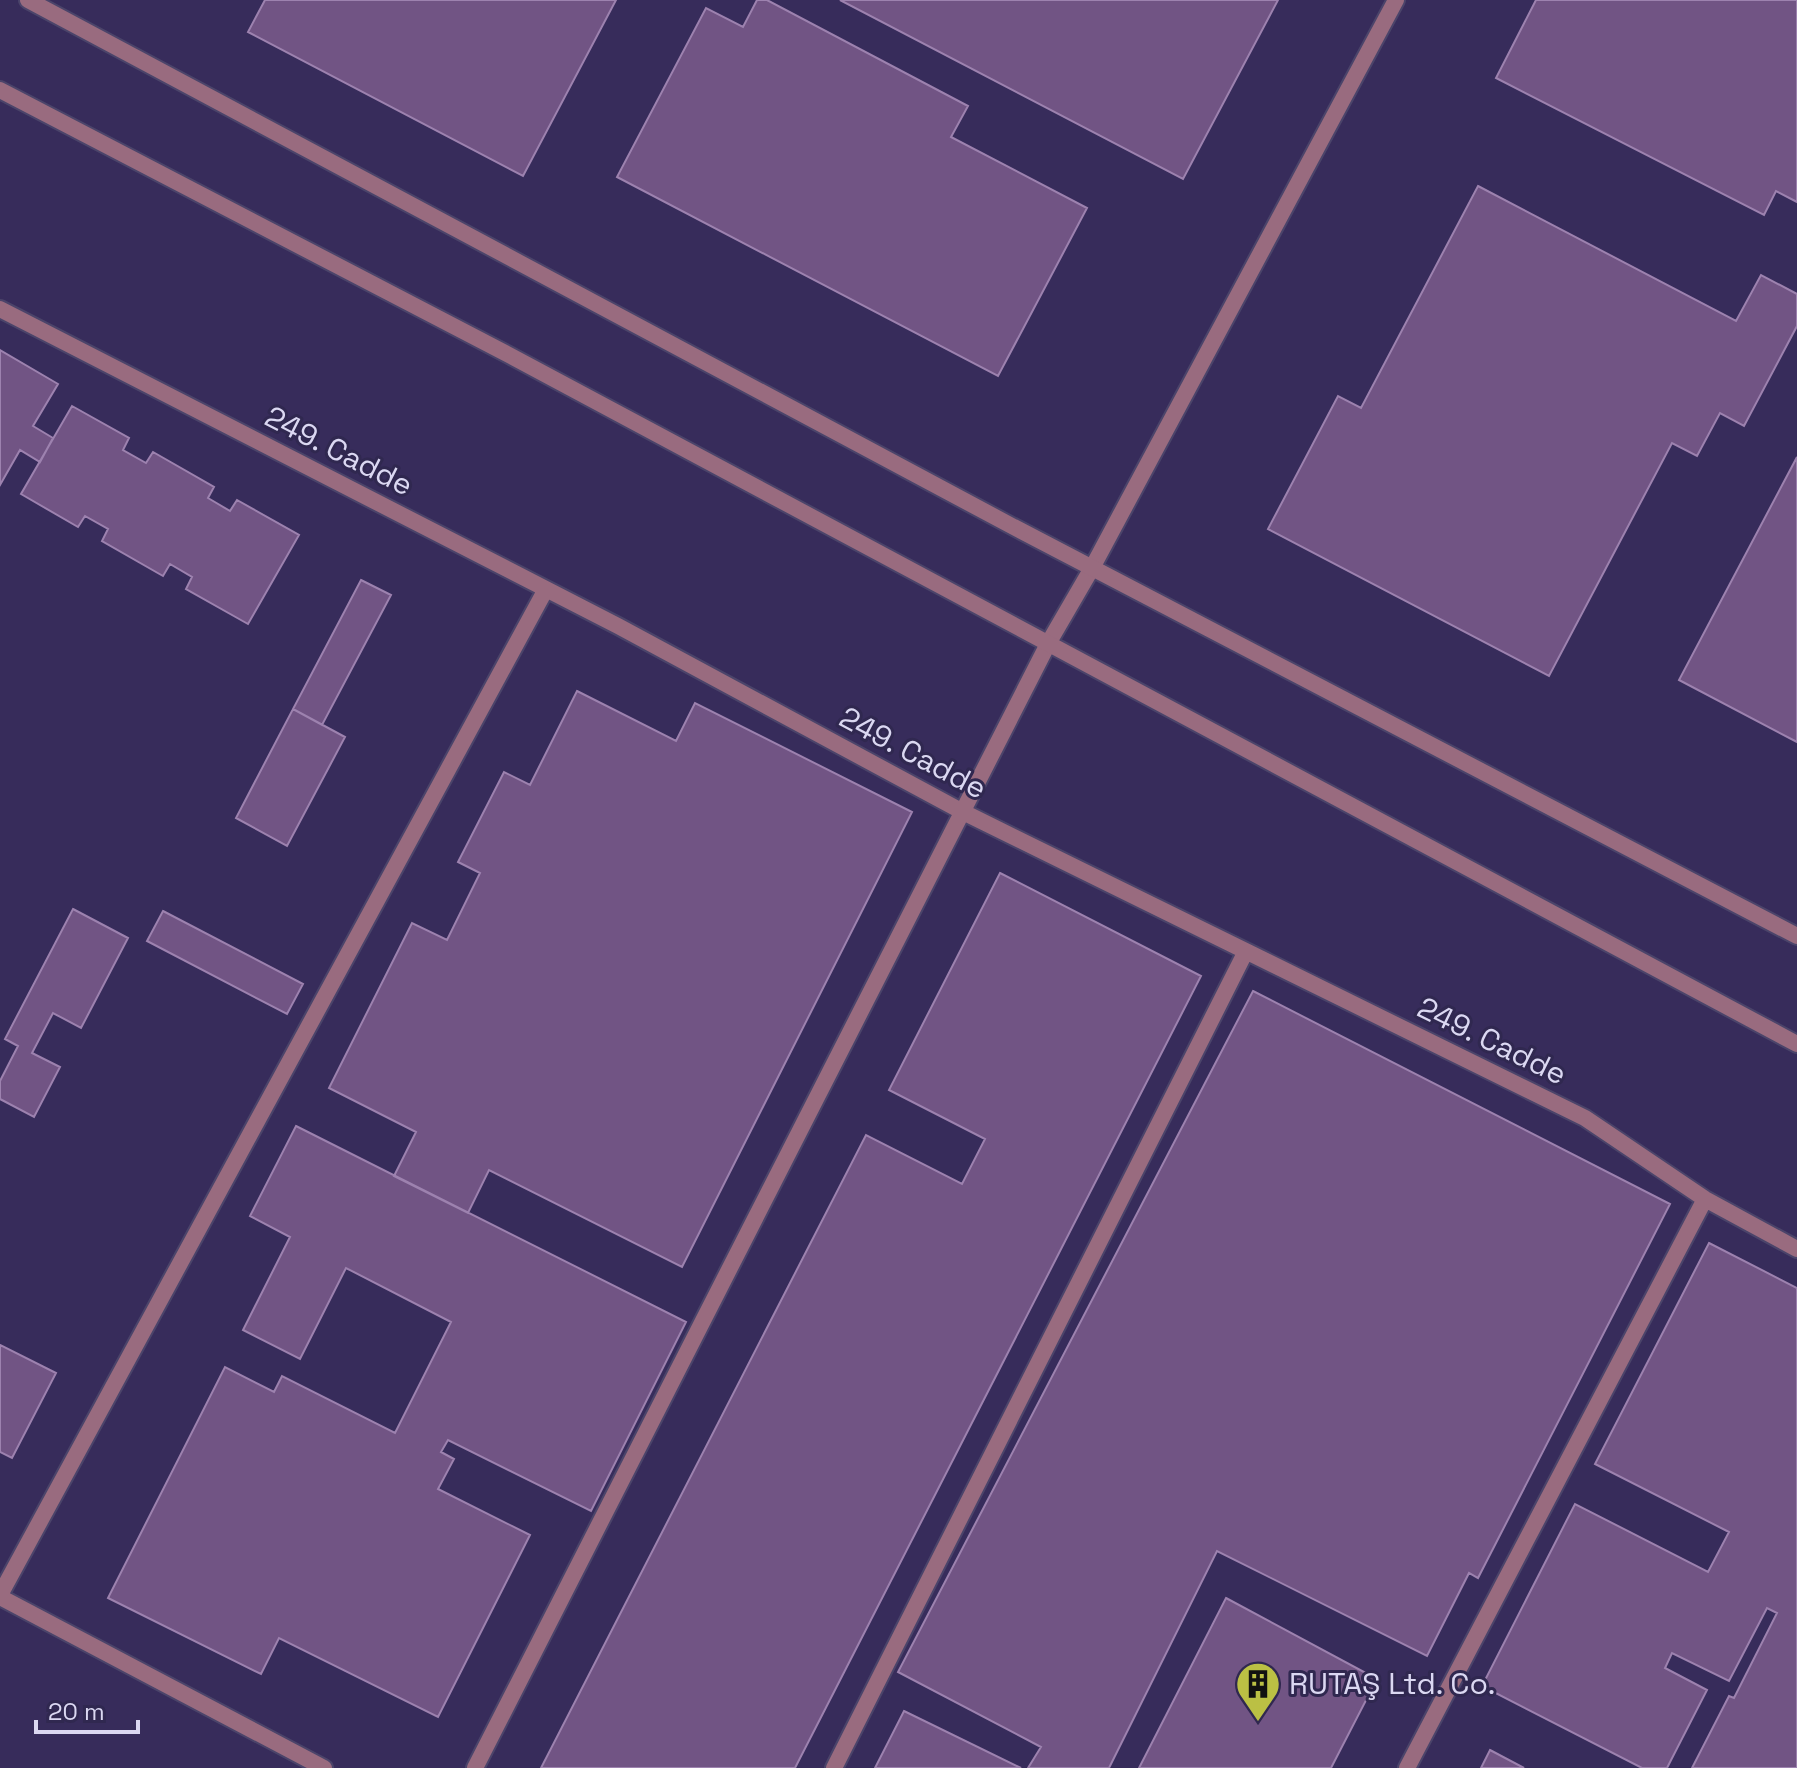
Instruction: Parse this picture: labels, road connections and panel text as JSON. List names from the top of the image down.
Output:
{
  "streets": {
    "street": ["249. Cadde"]
  },
  "places": {
    "building": ["RUTAŞ Ltd. Co."]
  },
  "scale_bar": "20 m"
}
